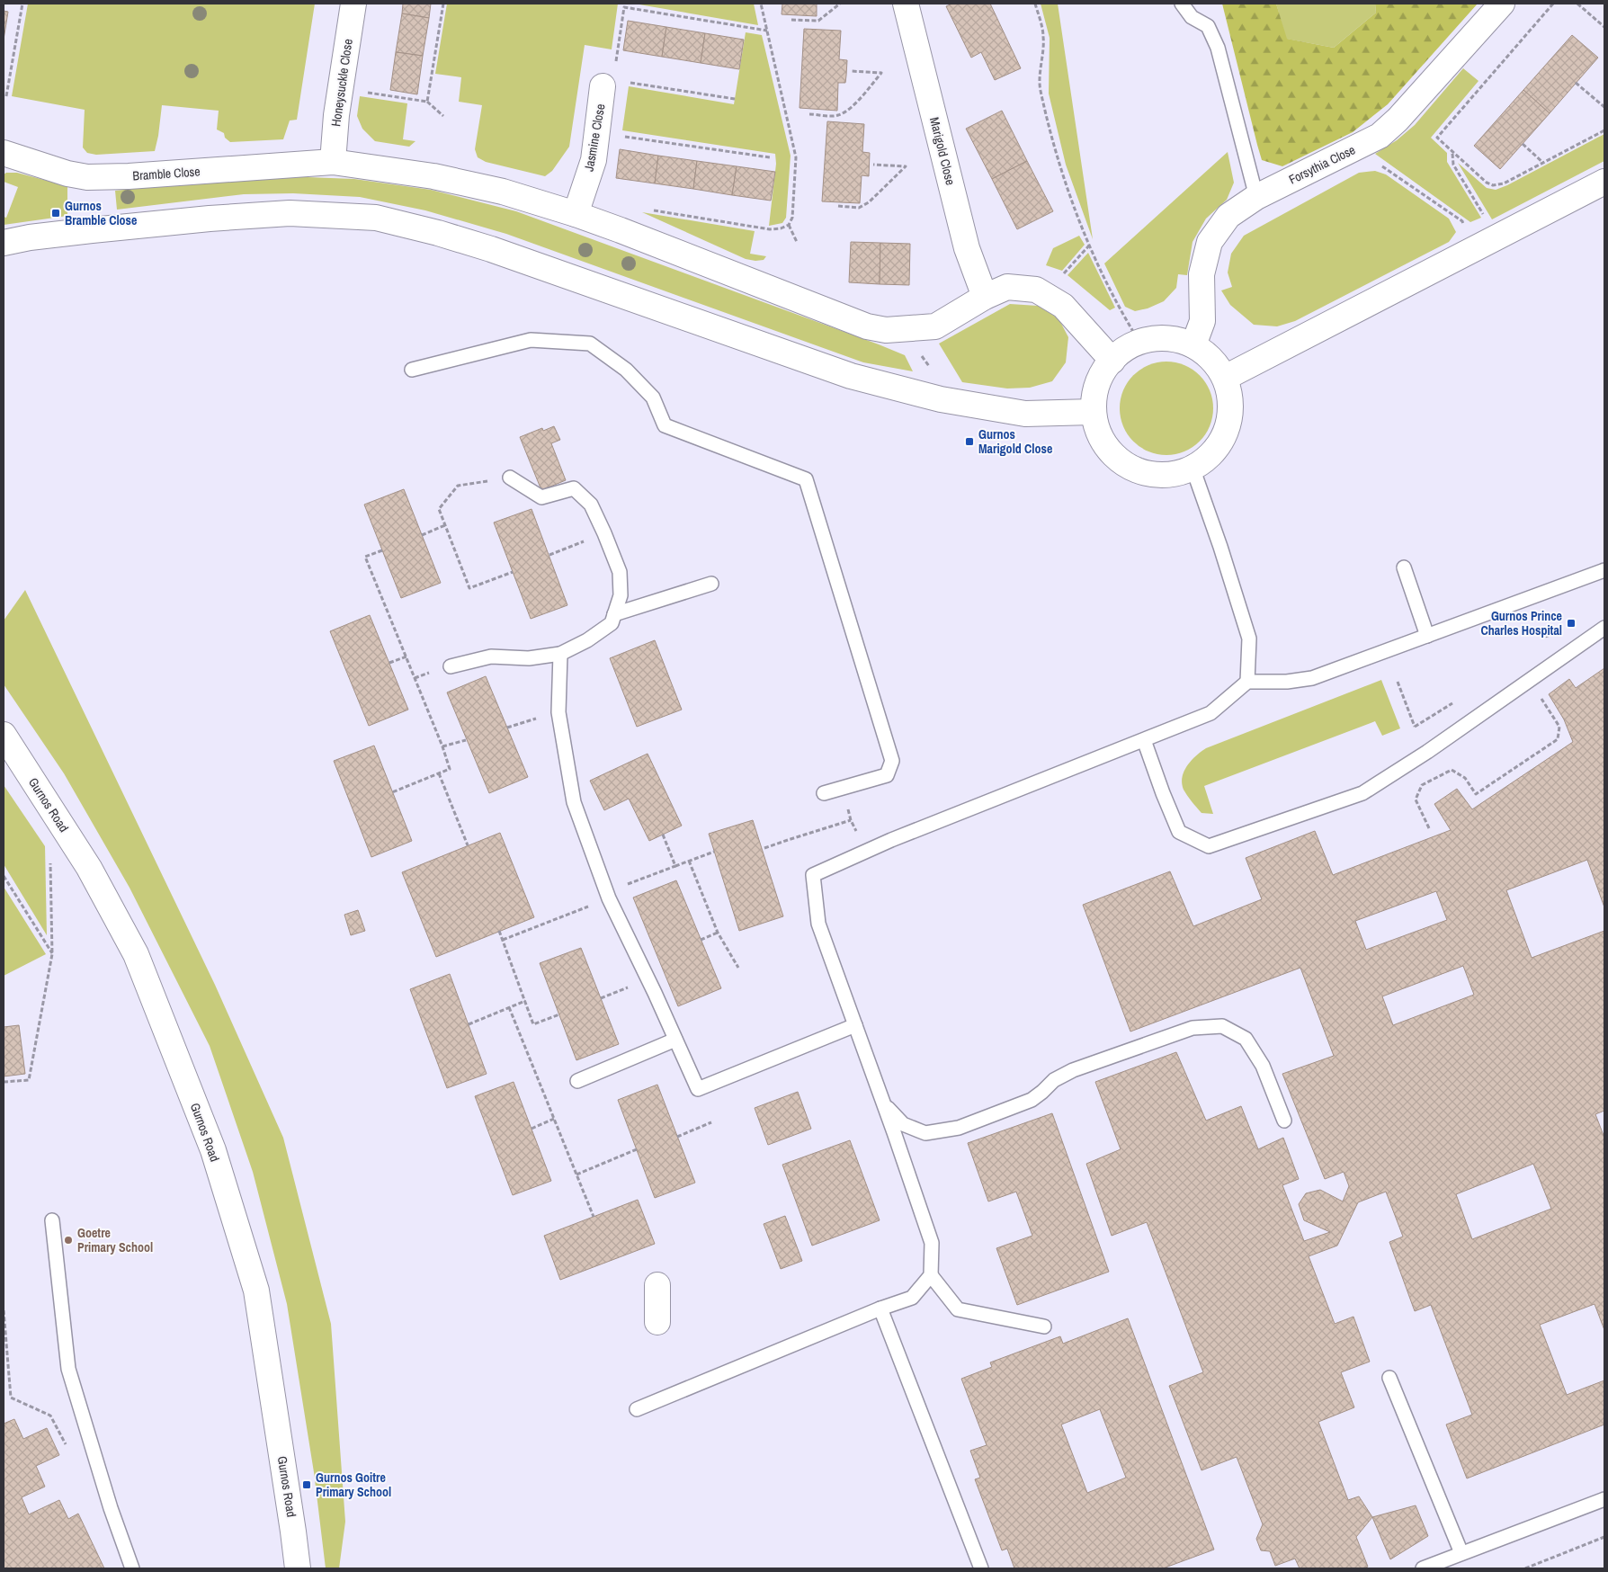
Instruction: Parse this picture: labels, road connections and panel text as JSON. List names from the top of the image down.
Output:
{
  "streets": {
    "street": [
      "Honeysuckle Close",
      "Jasmine Close",
      "Marigold Close",
      "Forsythia Close",
      "Bramble Close",
      "Gurnos Road"
    ]
  },
  "crossings": [
    ["Honeysuckle Close", "Bramble Close"],
    ["Jasmine Close", "Bramble Close"],
    ["Marigold Close", "Bramble Close"],
    ["Forsythia Close", "Bramble Close"]
  ],
  "places": {
    "transit": [
      "Gurnos Bramble Close",
      "Gurnos Marigold Close",
      "Gurnos Prince Charles Hospital",
      "Gurnos Goitre Primary School"
    ],
    "other": ["Goetre Primary School"]
  }
}
